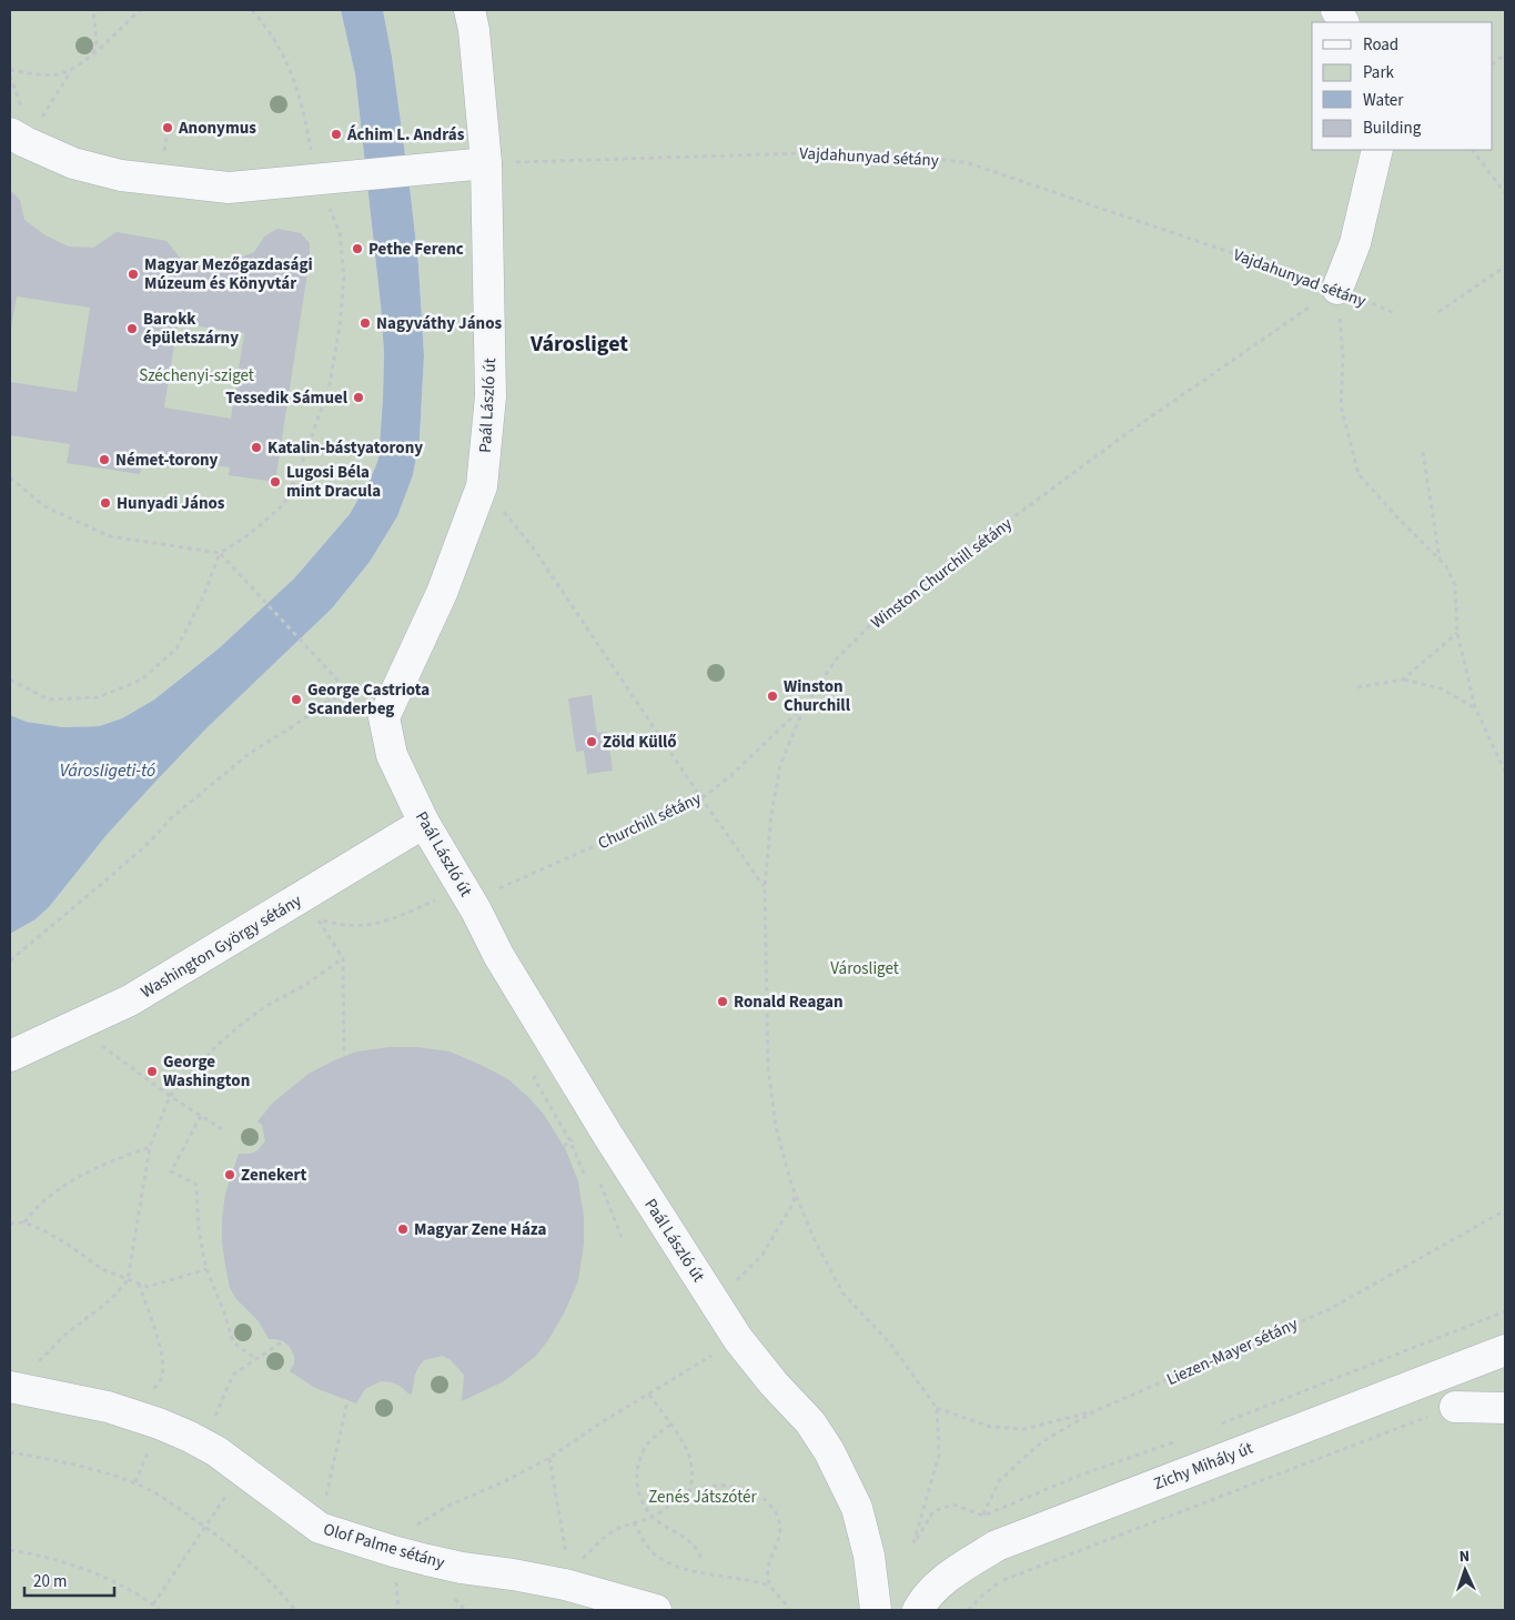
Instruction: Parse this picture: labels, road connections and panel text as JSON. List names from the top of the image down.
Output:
{
  "streets": {
    "street": [
      "Paál László út",
      "Washington György sétány",
      "Zichy Mihály út",
      "Olof Palme sétány"
    ],
    "path": [
      "Vajdahunyad sétány",
      "Winston Churchill sétány",
      "Churchill sétány",
      "Liezen-Mayer sétány"
    ]
  },
  "crossings": [
    ["Vajdahunyad sétány", "Paál László út"],
    ["Vajdahunyad sétány", "Winston Churchill sétány"],
    ["Paál László út", "Churchill sétány"],
    ["Paál László út", "Washington György sétány"],
    ["Winston Churchill sétány", "Churchill sétány"]
  ],
  "districts": ["Városliget"],
  "water": ["Városligeti-tó"],
  "parks": ["Széchenyi-sziget", "Városliget", "Zenés Játszótér"],
  "places": [
    "Anonymus",
    "Áchim L. András",
    "Pethe Ferenc",
    "Magyar Mezőgazdasági Múzeum és Könyvtár",
    "Nagyváthy János",
    "Barokk épületszárny",
    "Tessedik Sámuel",
    "Katalin-bástyatorony",
    "Német-torony",
    "Lugosi Béla mint Dracula",
    "Hunyadi János",
    "Winston Churchill",
    "George Castriota Scanderbeg",
    "Zöld Küllő",
    "Ronald Reagan",
    "George Washington",
    "Zenekert",
    "Magyar Zene Háza"
  ],
  "legend": [
    "Road",
    "Park",
    "Water",
    "Building"
  ],
  "scale_bar": "20 m",
  "north": "top"
}
